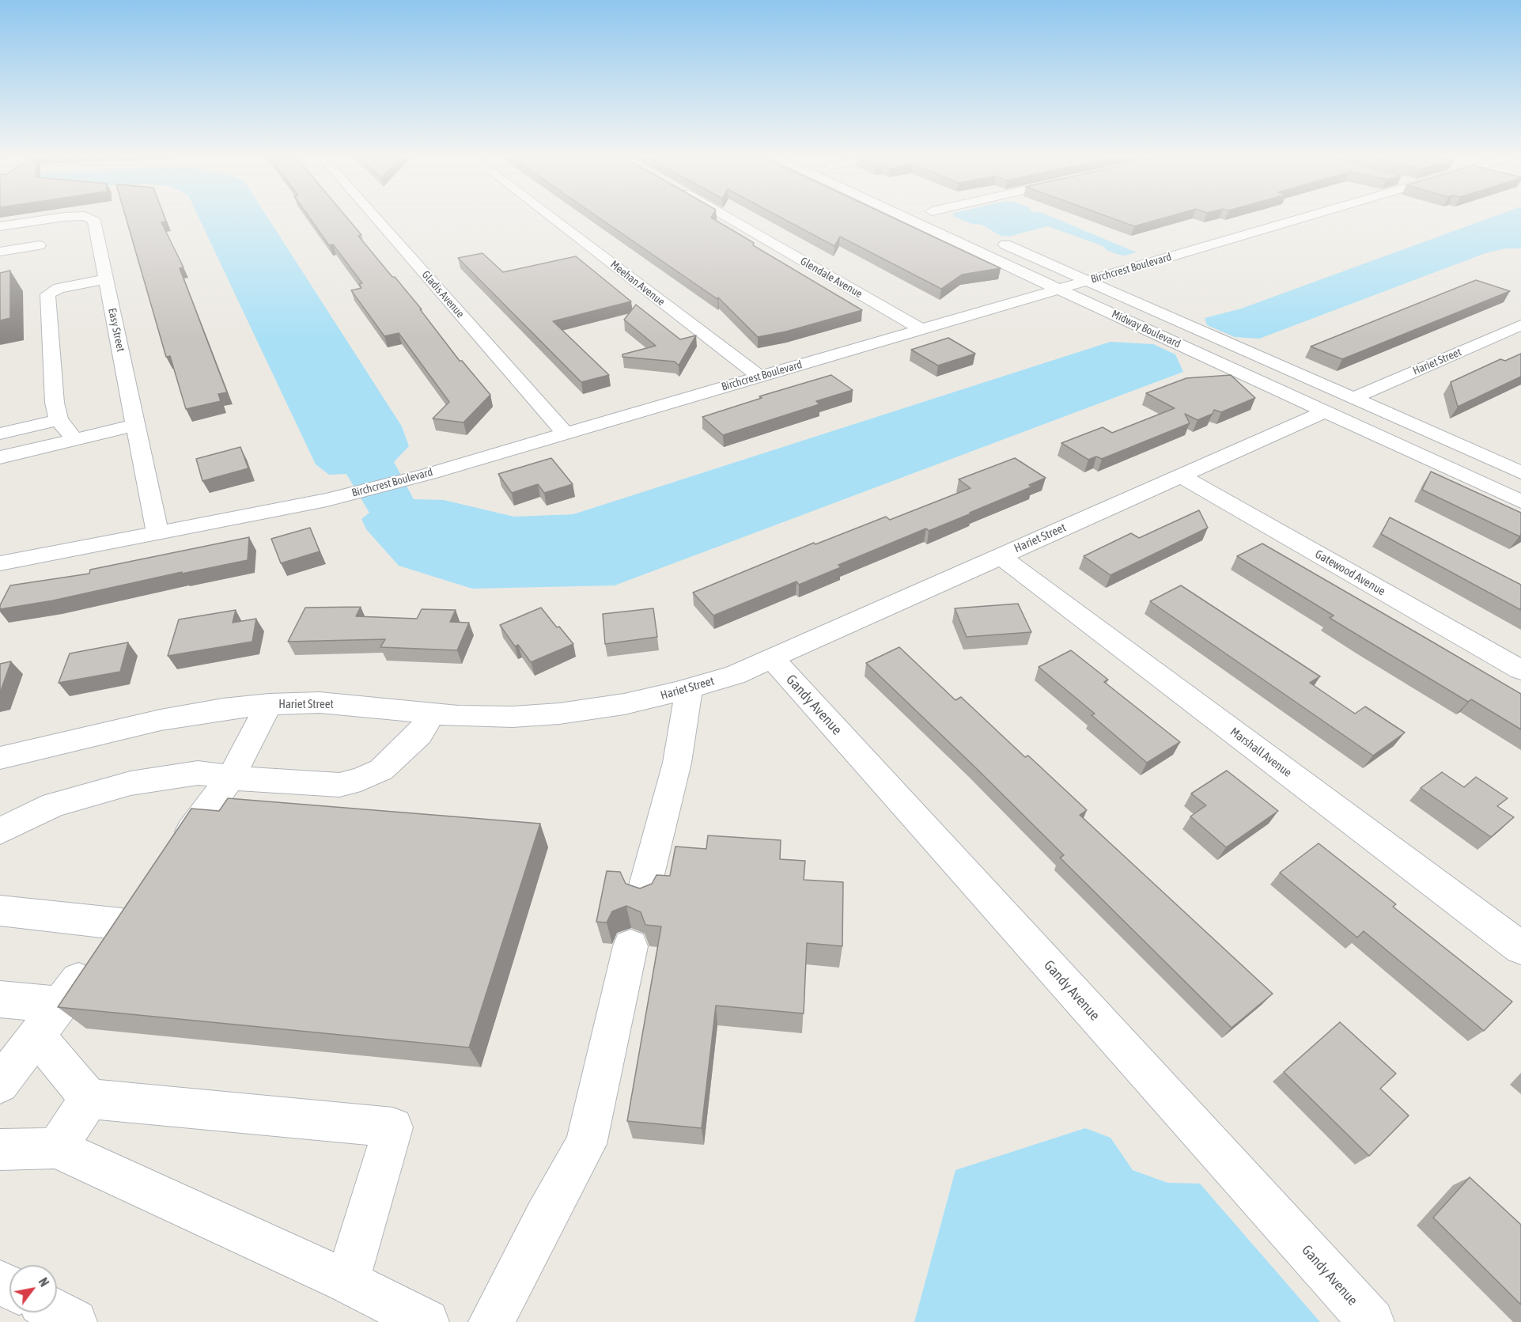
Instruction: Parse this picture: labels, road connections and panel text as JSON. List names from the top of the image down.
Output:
{
  "streets": {
    "street": [
      "Birchcrest Boulevard",
      "Glendale Avenue",
      "Meehan Avenue",
      "Gladis Avenue",
      "Midway Boulevard",
      "Easy Street",
      "Hariet Street",
      "Gatewood Avenue",
      "Gandy Avenue",
      "Marshall Avenue"
    ]
  },
  "crossings": [
    ["Birchcrest Boulevard", "Glendale Avenue"],
    ["Birchcrest Boulevard", "Meehan Avenue"],
    ["Birchcrest Boulevard", "Gladis Avenue"],
    ["Birchcrest Boulevard", "Midway Boulevard"],
    ["Birchcrest Boulevard", "Easy Street"],
    ["Midway Boulevard", "Hariet Street"],
    ["Hariet Street", "Gatewood Avenue"],
    ["Hariet Street", "Gandy Avenue"],
    ["Hariet Street", "Marshall Avenue"]
  ],
  "north": "top right"
}
